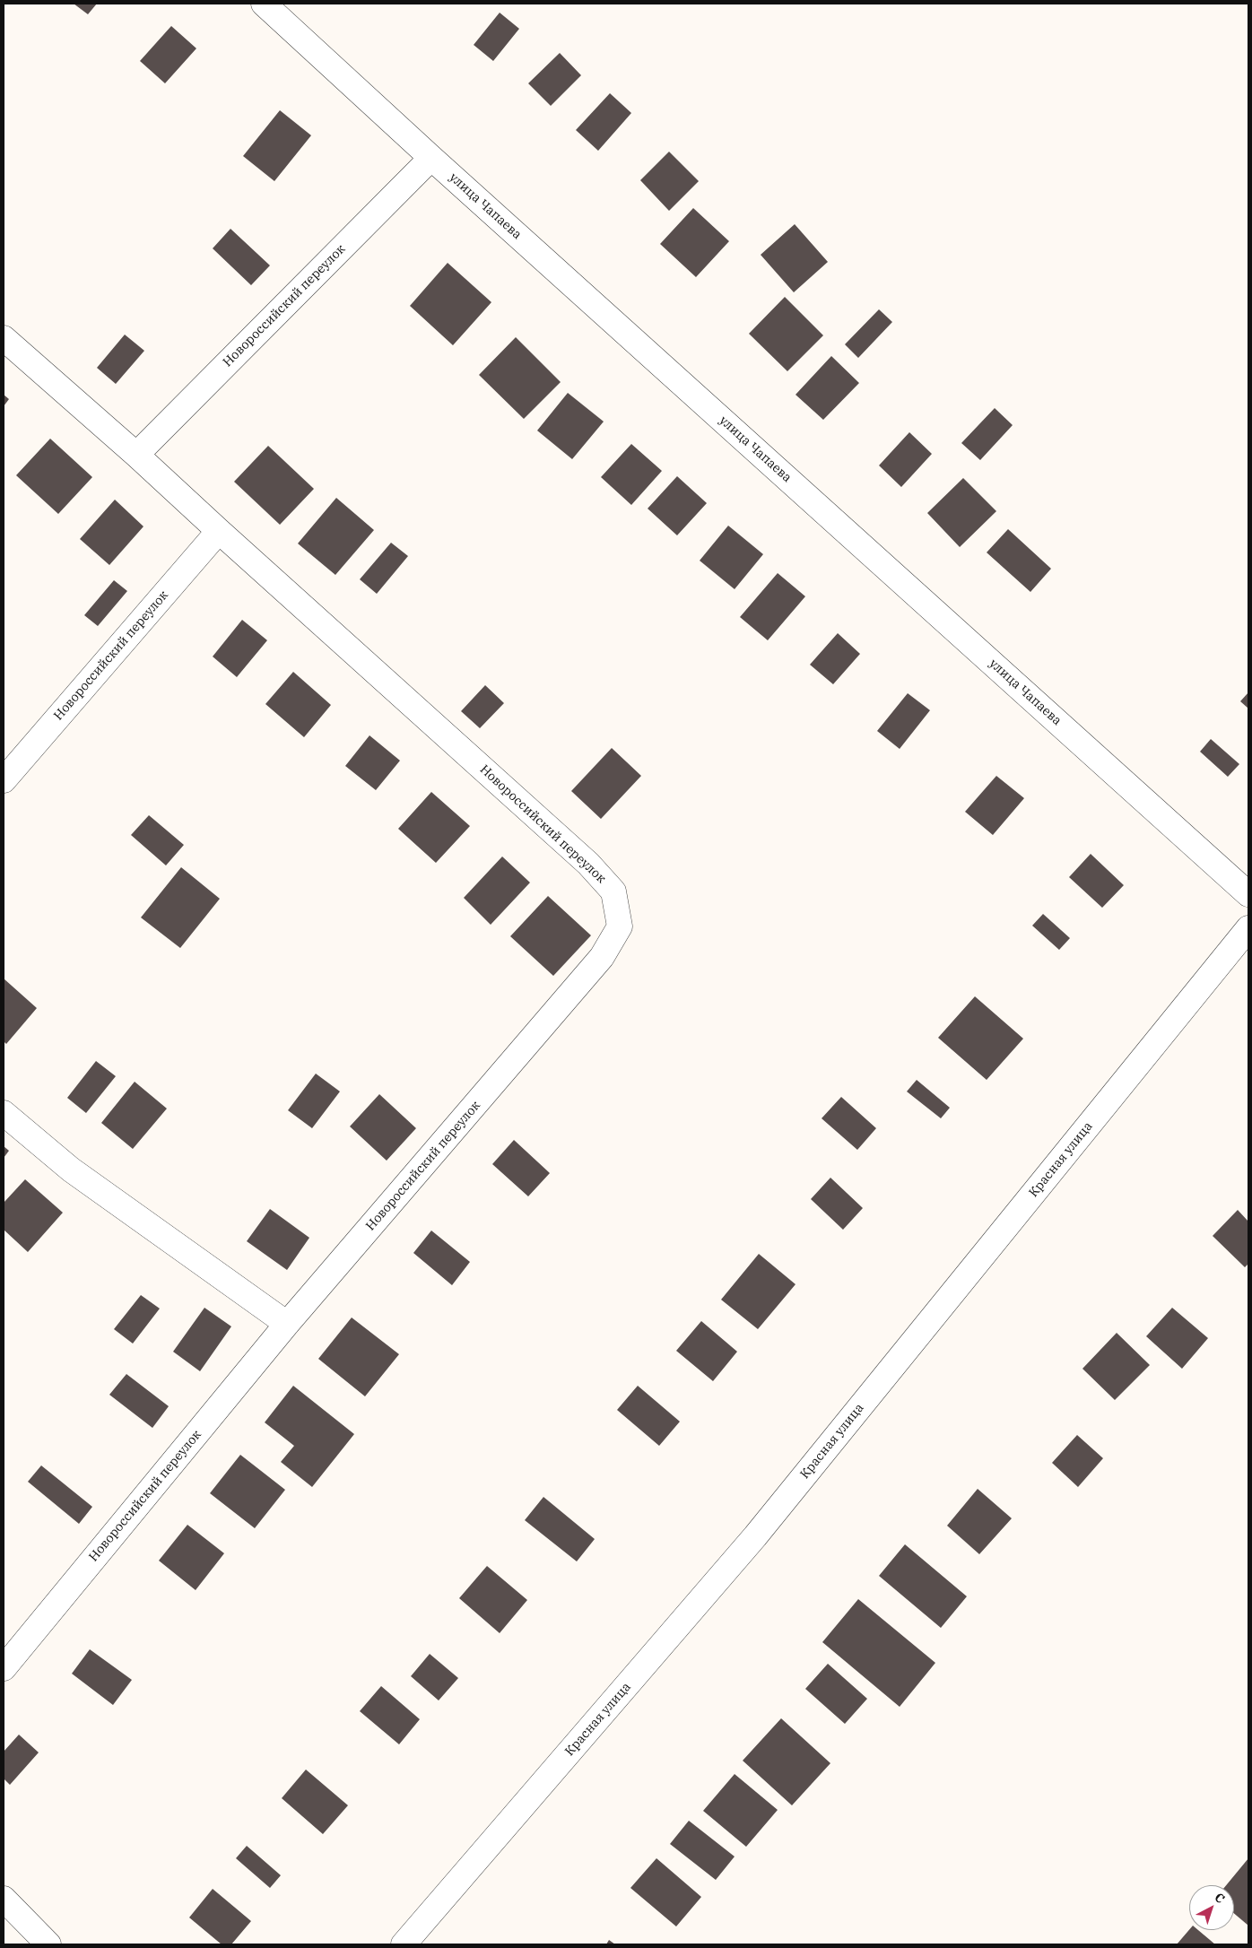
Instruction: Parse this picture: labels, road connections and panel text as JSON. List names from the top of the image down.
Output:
{
  "streets": {
    "street": ["улица Чапаева", "Новороссийский переулок", "Красная улица"]
  },
  "crossings": [
    ["улица Чапаева", "Новороссийский переулок"]
  ],
  "north": "top right"
}
